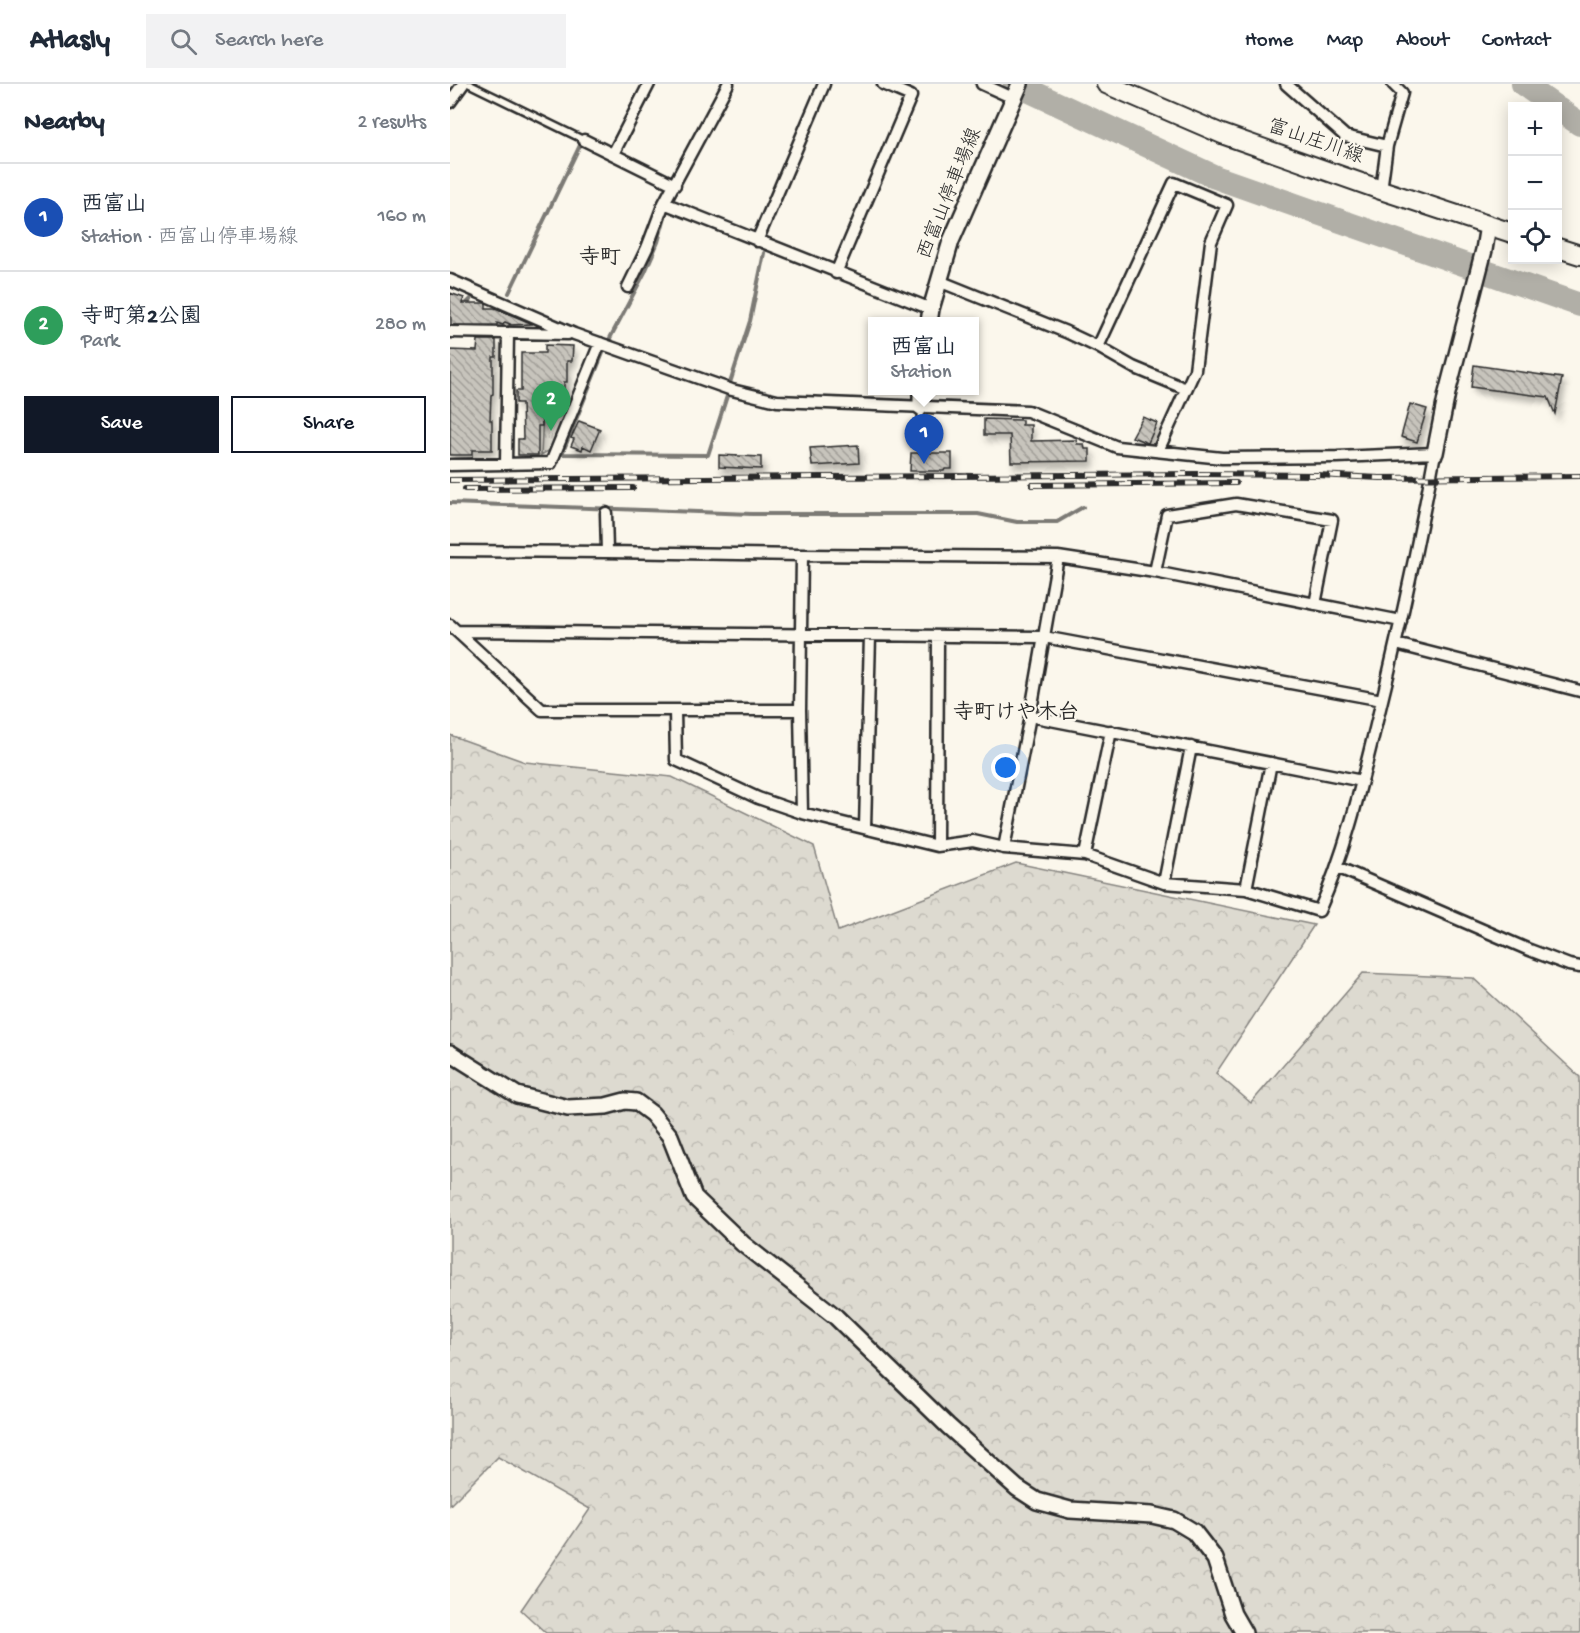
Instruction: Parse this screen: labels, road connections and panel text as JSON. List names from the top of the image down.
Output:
{
  "streets": {
    "main road": ["富山庄川線"],
    "street": ["西富山停車場線"]
  },
  "districts": ["寺町", "寺町けや木台"],
  "page": {
    "header": "Atlasly",
    "search": "Search here",
    "nav": [
      "Home",
      "Map",
      "About",
      "Contact"
    ],
    "heading": ["Nearby", "2 results"],
    "map_buttons": ["+", "−"],
    "list": [
      {
        "mark": "1",
        "name": "西富山",
        "note": "Station · 西富山停車場線",
        "value": "160 m"
      },
      {
        "mark": "2",
        "name": "寺町第2公園",
        "note": "Park",
        "value": "280 m"
      }
    ],
    "popup": ["西富山", "Station"],
    "buttons": ["Save", "Share"],
    "pins": ["2", "1"]
  }
}
